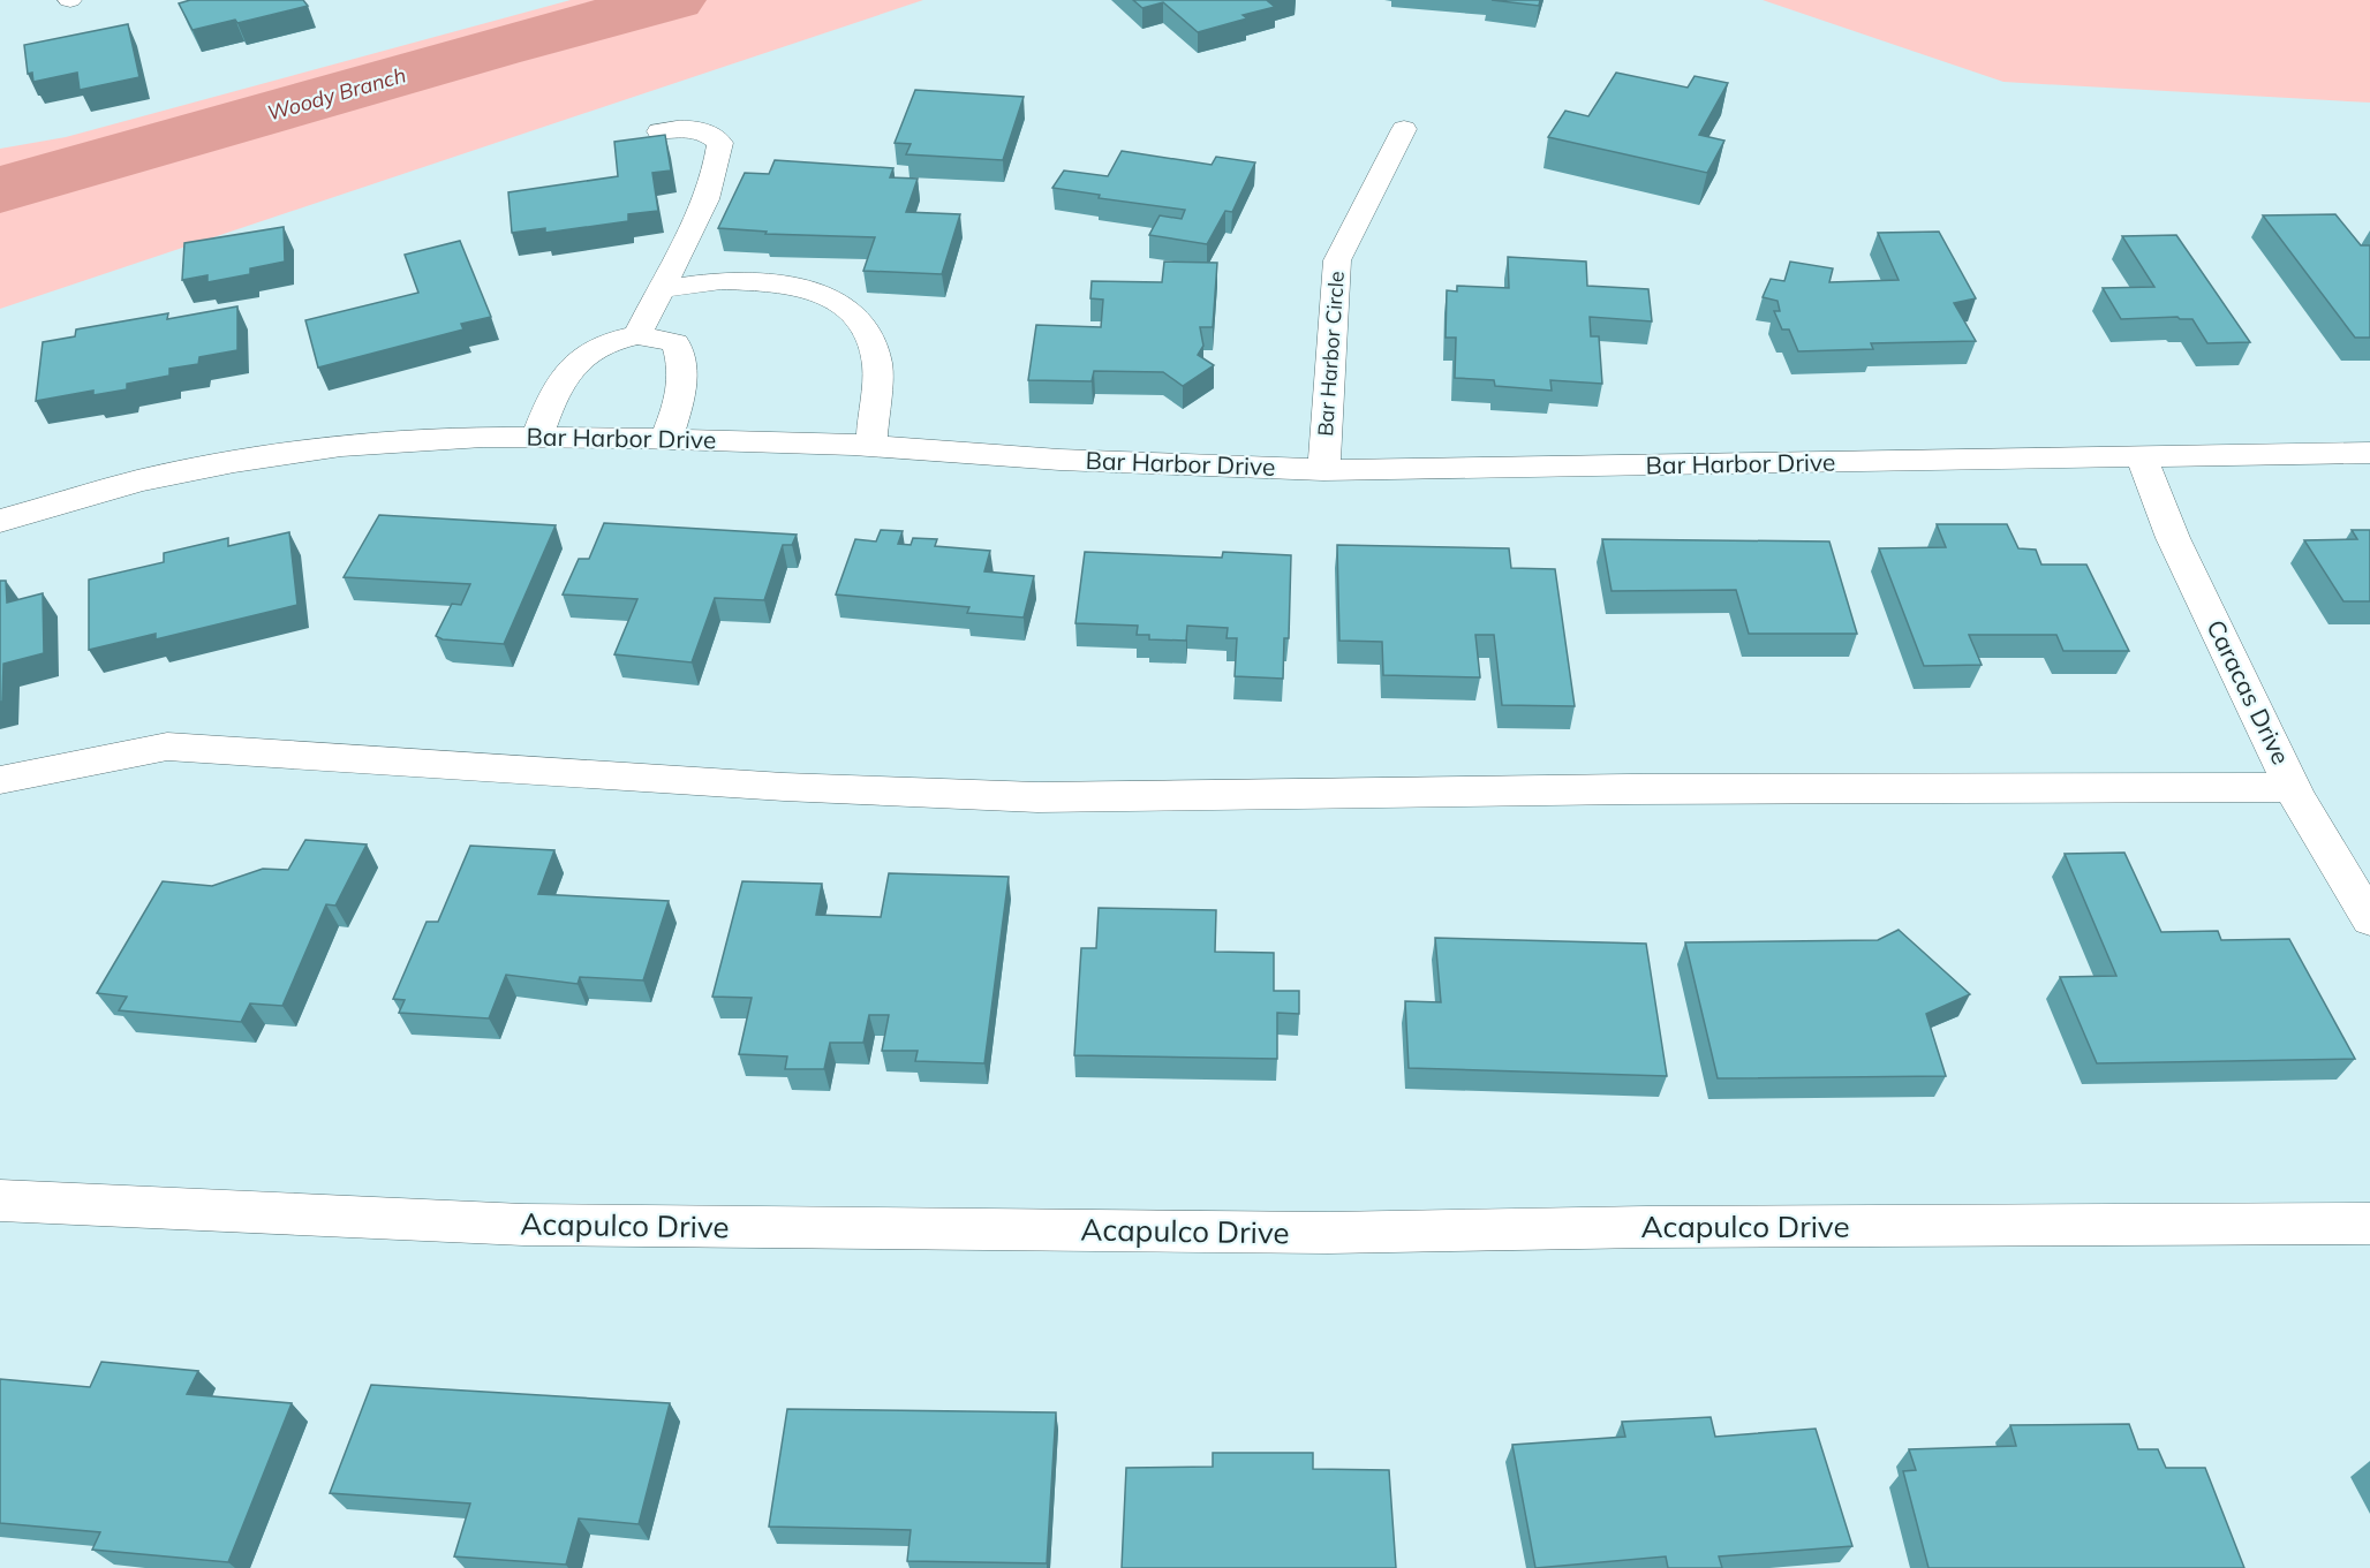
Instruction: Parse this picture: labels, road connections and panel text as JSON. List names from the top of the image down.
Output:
{
  "streets": {
    "street": [
      "Bar Harbor Circle",
      "Bar Harbor Drive",
      "Caracas Drive",
      "Acapulco Drive"
    ]
  },
  "crossings": [
    ["Bar Harbor Circle", "Bar Harbor Drive"],
    ["Bar Harbor Drive", "Caracas Drive"]
  ],
  "water": ["Woody Branch"]
}
